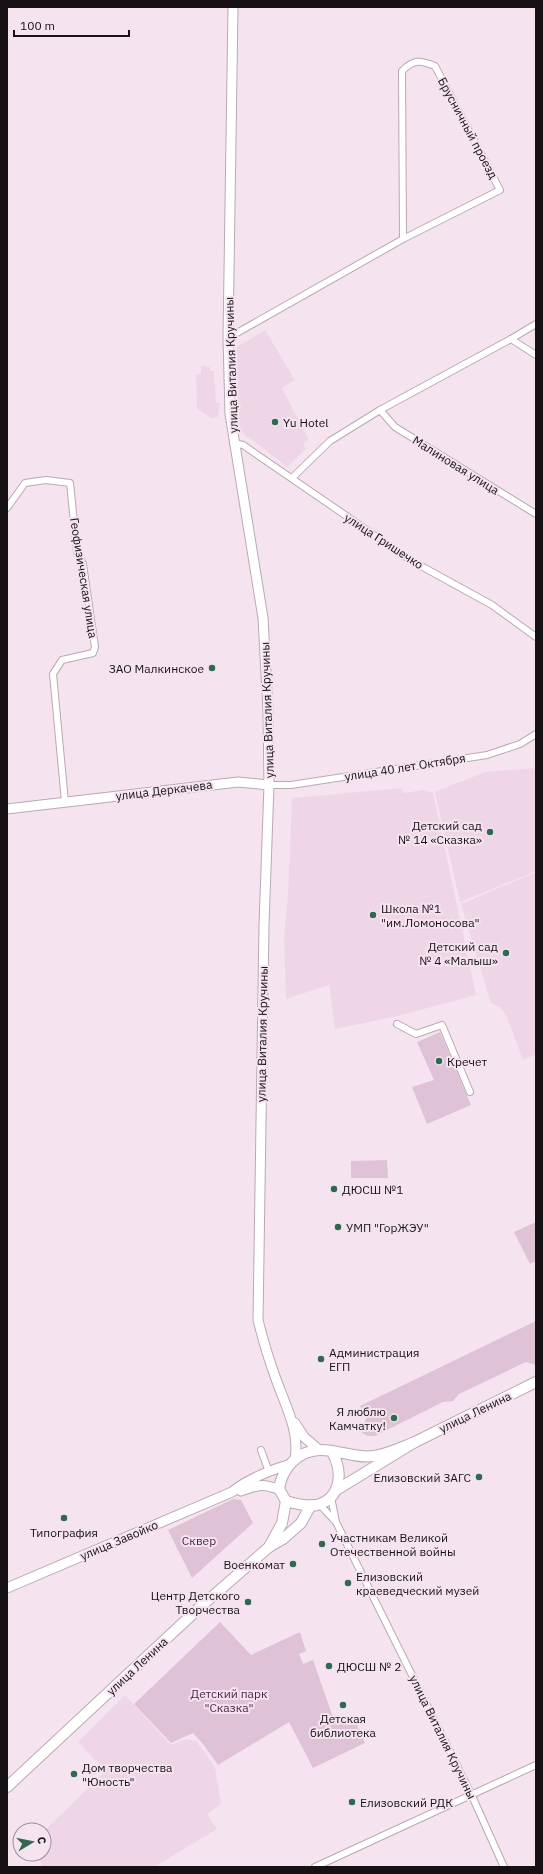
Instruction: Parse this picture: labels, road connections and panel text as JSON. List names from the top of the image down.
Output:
{
  "streets": {
    "main road": ["улица Ленина"],
    "street": [
      "Брусничный проезд",
      "улица Виталия Кручины",
      "Малиновая улица",
      "улица Гришечко",
      "Геофизическая улица",
      "улица 40 лет Октября",
      "улица Деркачева",
      "улица Завойко"
    ]
  },
  "crossings": [
    ["Брусничный проезд", "улица Виталия Кручины"],
    ["улица Виталия Кручины", "улица Гришечко"],
    ["улица Виталия Кручины", "улица 40 лет Октября"],
    ["улица Виталия Кручины", "улица Деркачева"],
    ["улица Виталия Кручины", "улица Ленина"],
    ["улица Виталия Кручины", "улица Завойко"],
    ["Геофизическая улица", "улица Деркачева"],
    ["улица 40 лет Октября", "улица Деркачева"],
    ["улица Ленина", "улица Завойко"]
  ],
  "parks": ["Сквер", "Детский парк \"Сказка\""],
  "places": [
    "Yu Hotel",
    "ЗАО Малкинское",
    "Детский сад № 14 «Сказка»",
    "Школа №1 \"им.Ломоносова\"",
    "Детский сад № 4 «Малыш»",
    "Кречет",
    "ДЮСШ №1",
    "УМП \"ГорЖЭУ\"",
    "Администрация ЕГП",
    "Я люблю Камчатку!",
    "Елизовский ЗАГС",
    "Типография",
    "Участникам Великой Отечественной войны",
    "Военкомат",
    "Елизовский краеведческий музей",
    "Центр Детского Творчества",
    "ДЮСШ № 2",
    "Детская библиотека",
    "Дом творчества \"Юность\"",
    "Елизовский РДК"
  ],
  "scale_bar": "100 m",
  "north": "right"
}
